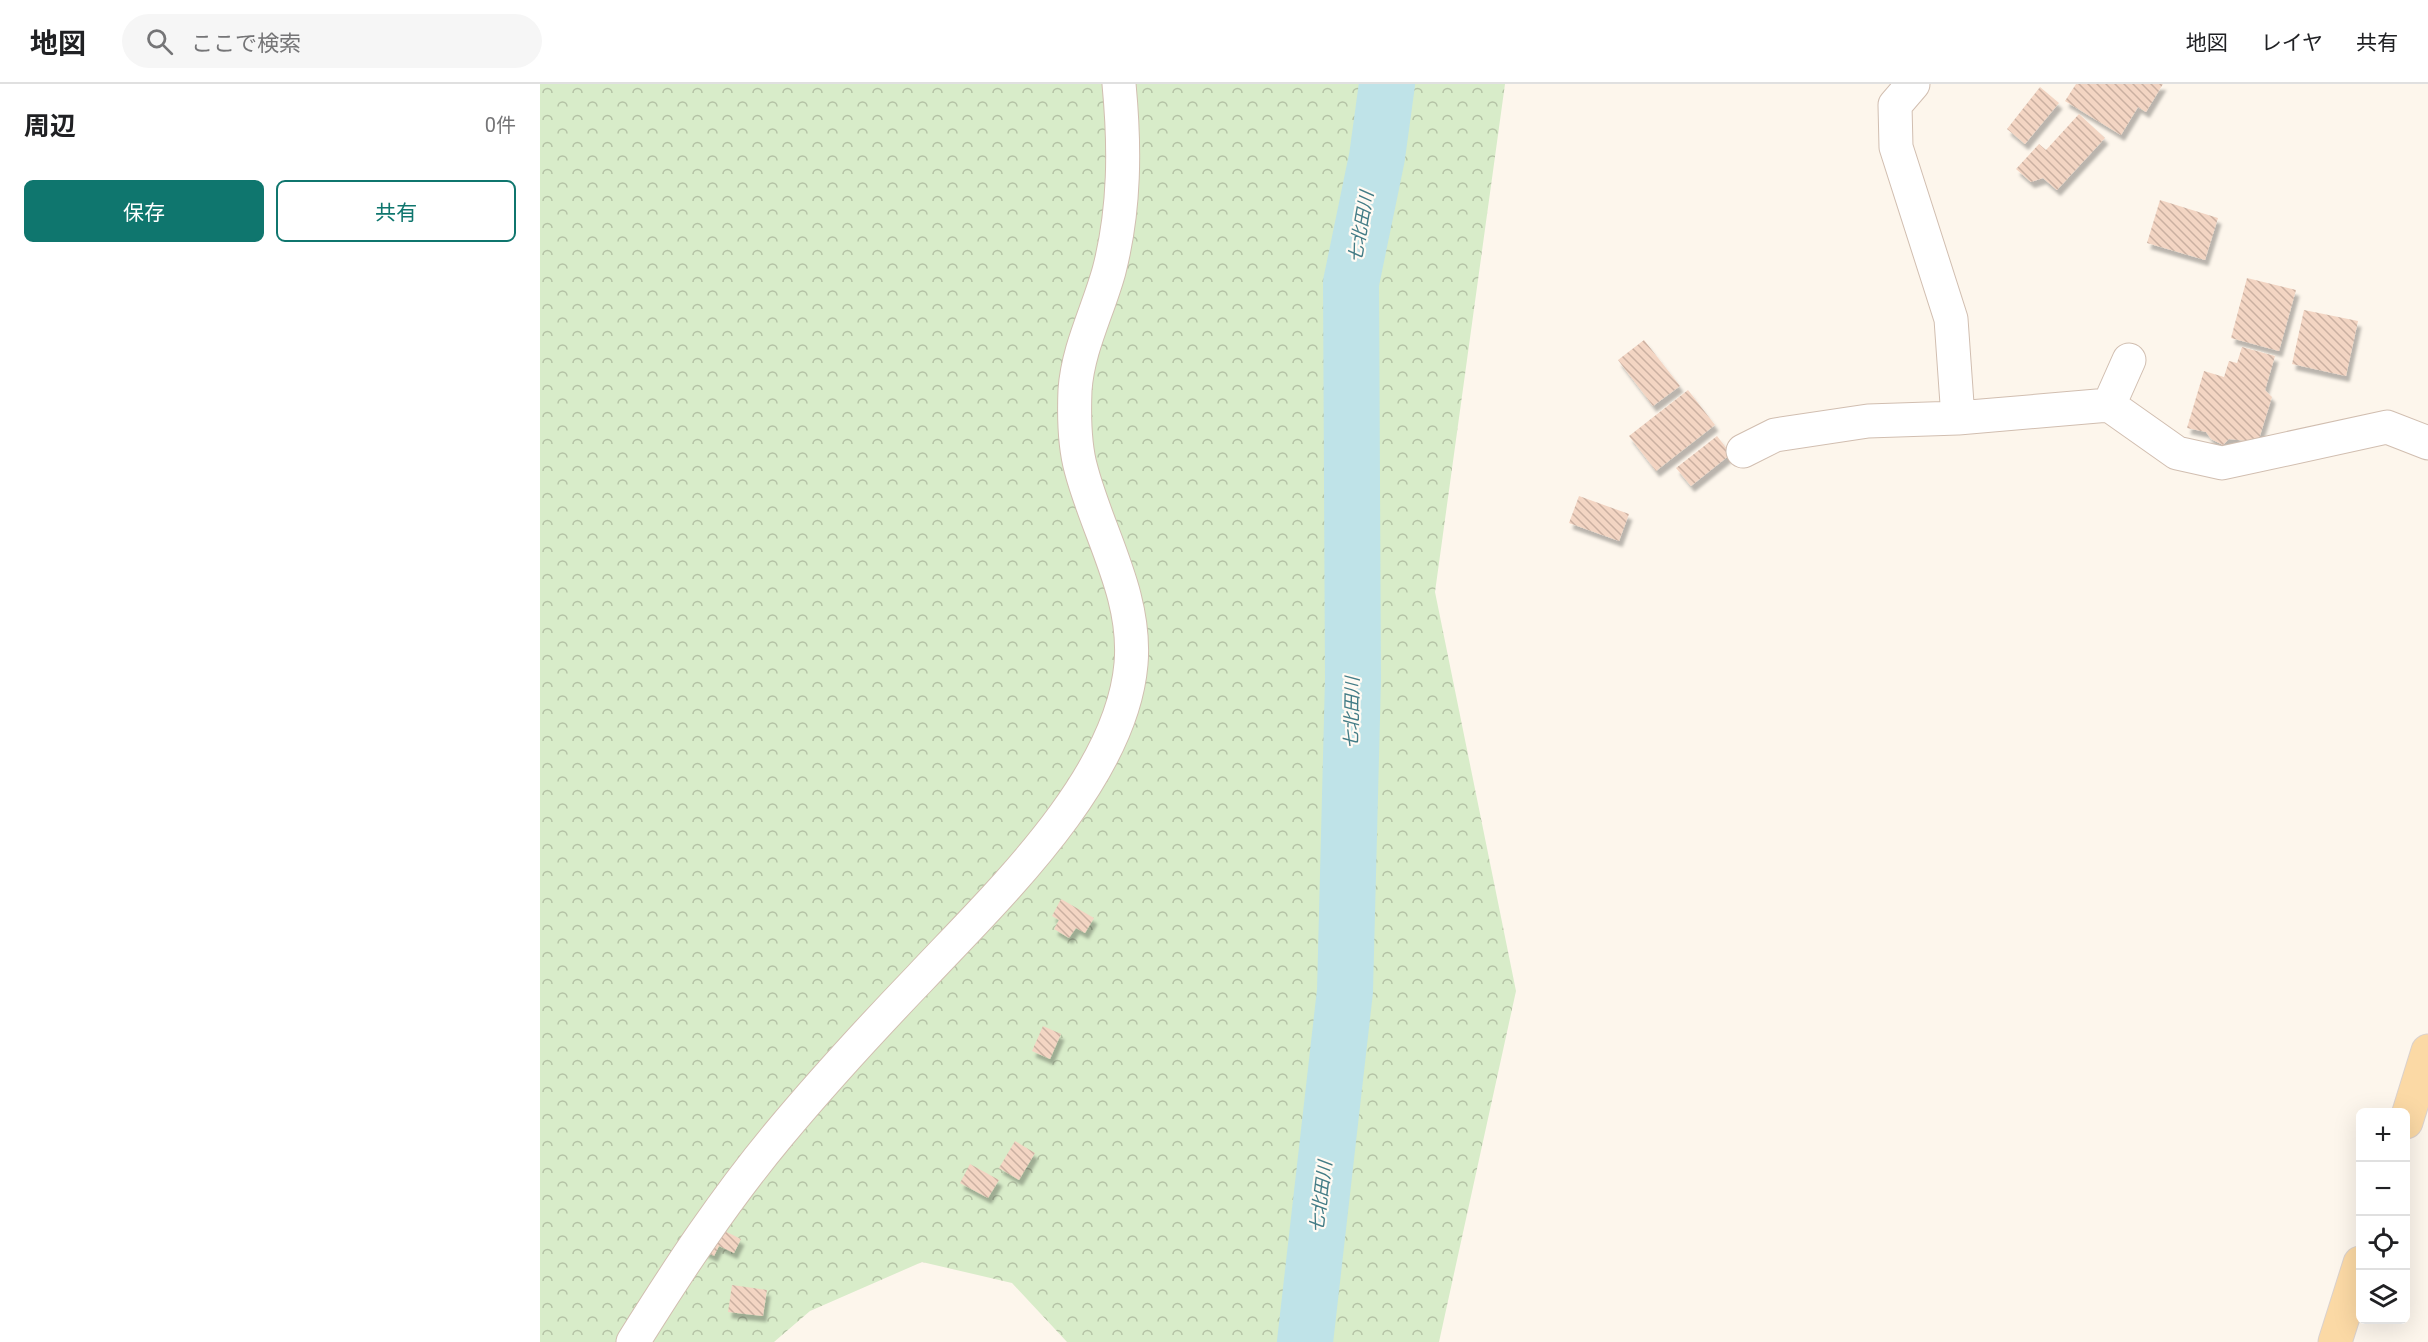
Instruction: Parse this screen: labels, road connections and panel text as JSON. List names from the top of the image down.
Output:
{
  "water": ["七北田川"],
  "page": {
    "header": "地図",
    "search": "ここで検索",
    "nav": ["地図", "レイヤ", "共有"],
    "heading": ["周辺", "0件"],
    "buttons": ["保存", "共有"],
    "map_buttons": ["+", "−"]
  }
}
